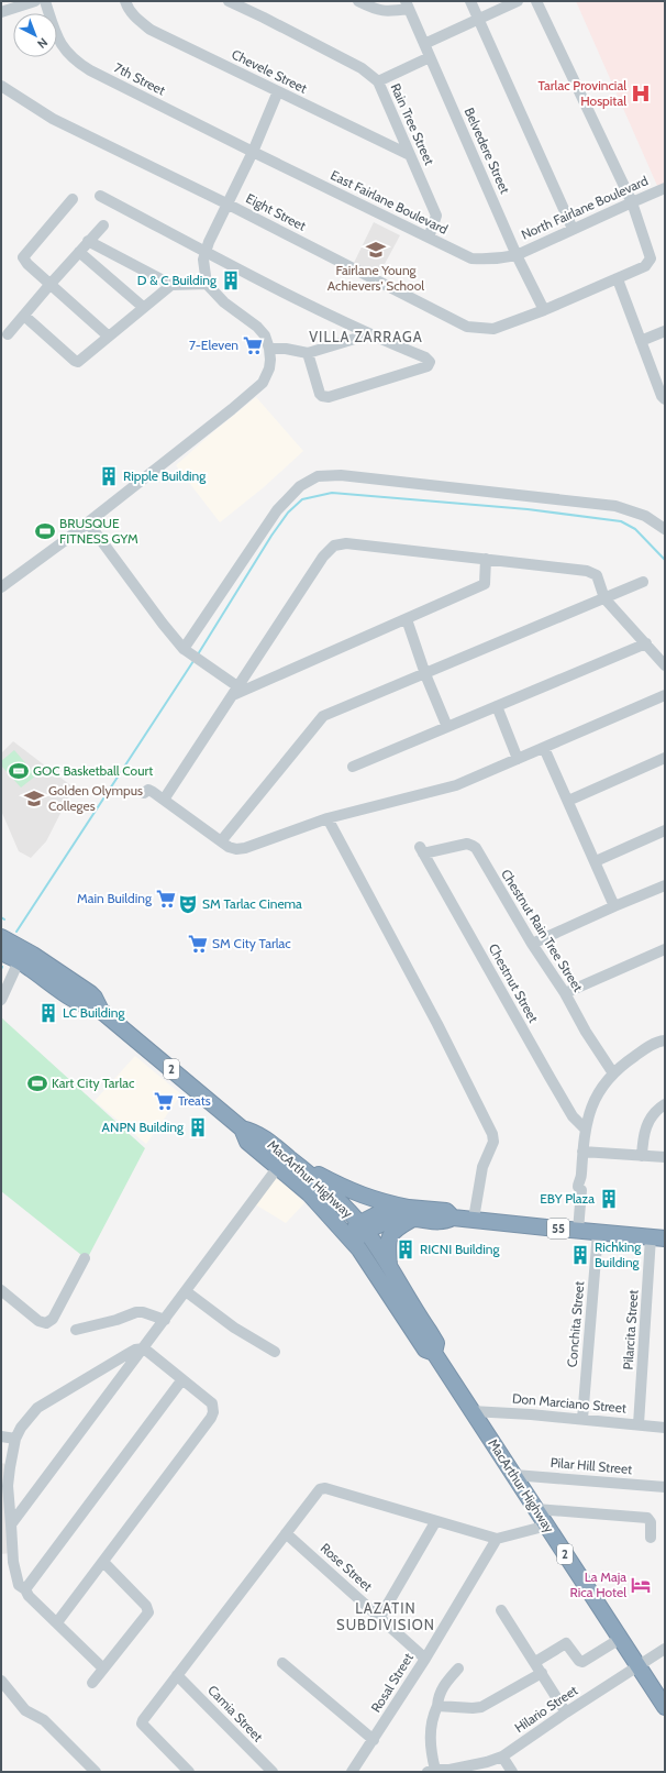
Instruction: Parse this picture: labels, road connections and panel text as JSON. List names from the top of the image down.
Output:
{
  "streets": {
    "highway": ["2", "MacArthur Highway", "55"],
    "street": [
      "Chevele Street",
      "7th Street",
      "Rain Tree Street",
      "Belvedere Street",
      "East Fairlane Boulevard",
      "North Fairlane Boulevard",
      "Eight Street",
      "Chestnut Rain Tree Street",
      "Chestnut Street",
      "Conchita Street",
      "Pilarcita Street",
      "Don Marciano Street",
      "Pilar Hill Street",
      "Rose Street",
      "Rosal Street",
      "Hilario Street",
      "Camia Street"
    ]
  },
  "crossings": [
    ["Chevele Street", "Rain Tree Street"],
    ["7th Street", "East Fairlane Boulevard"],
    ["Rain Tree Street", "East Fairlane Boulevard"],
    ["Belvedere Street", "East Fairlane Boulevard"],
    ["Belvedere Street", "North Fairlane Boulevard"],
    ["Belvedere Street", "Eight Street"],
    ["East Fairlane Boulevard", "North Fairlane Boulevard"],
    ["North Fairlane Boulevard", "Eight Street"],
    ["Chestnut Rain Tree Street", "Chestnut Street"],
    ["MacArthur Highway", "55"],
    ["MacArthur Highway", "Don Marciano Street"],
    ["MacArthur Highway", "Pilar Hill Street"],
    ["MacArthur Highway", "Hilario Street"],
    ["55", "Conchita Street"],
    ["55", "Pilarcita Street"],
    ["Conchita Street", "Don Marciano Street"],
    ["Pilarcita Street", "Don Marciano Street"],
    ["Rose Street", "Rosal Street"]
  ],
  "districts": ["VILLA ZARRAGA", "LAZATIN SUBDIVISION"],
  "places": {
    "hospital": ["Tarlac Provincial Hospital"],
    "school or university": ["Fairlane Young Achievers' School", "Golden Olympus Colleges"],
    "building": [
      "D & C Building",
      "Ripple Building",
      "LC Building",
      "ANPN Building",
      "EBY Plaza",
      "RICNI Building",
      "Richking Building"
    ],
    "supermarket": [
      "7-Eleven",
      "Main Building",
      "SM City Tarlac",
      "Treats"
    ],
    "sports": ["BRUSQUE FITNESS GYM", "GOC Basketball Court", "Kart City Tarlac"],
    "theatre": ["SM Tarlac Cinema"],
    "hotel": ["La Maja Rica Hotel"]
  },
  "north": "bottom right"
}
